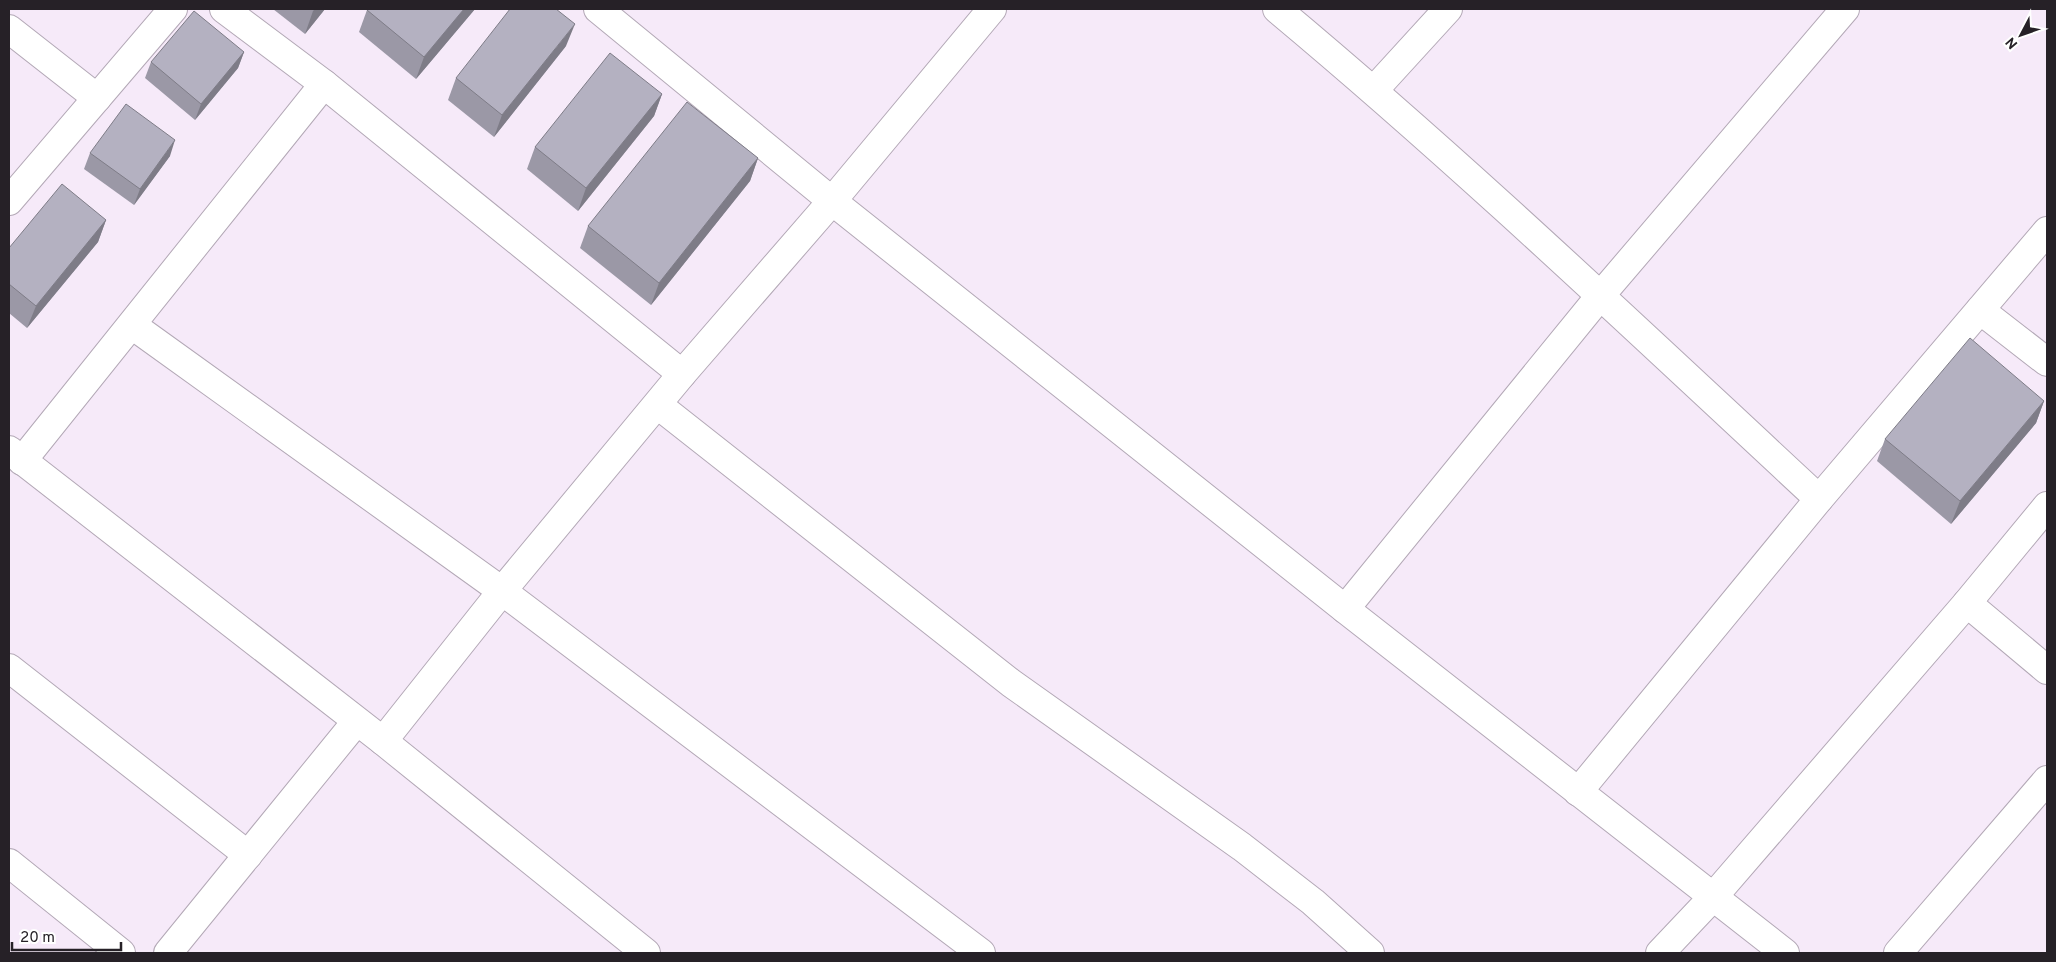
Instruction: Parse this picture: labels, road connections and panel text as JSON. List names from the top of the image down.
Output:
{
  "scale_bar": "20 m",
  "north": "bottom left"
}
